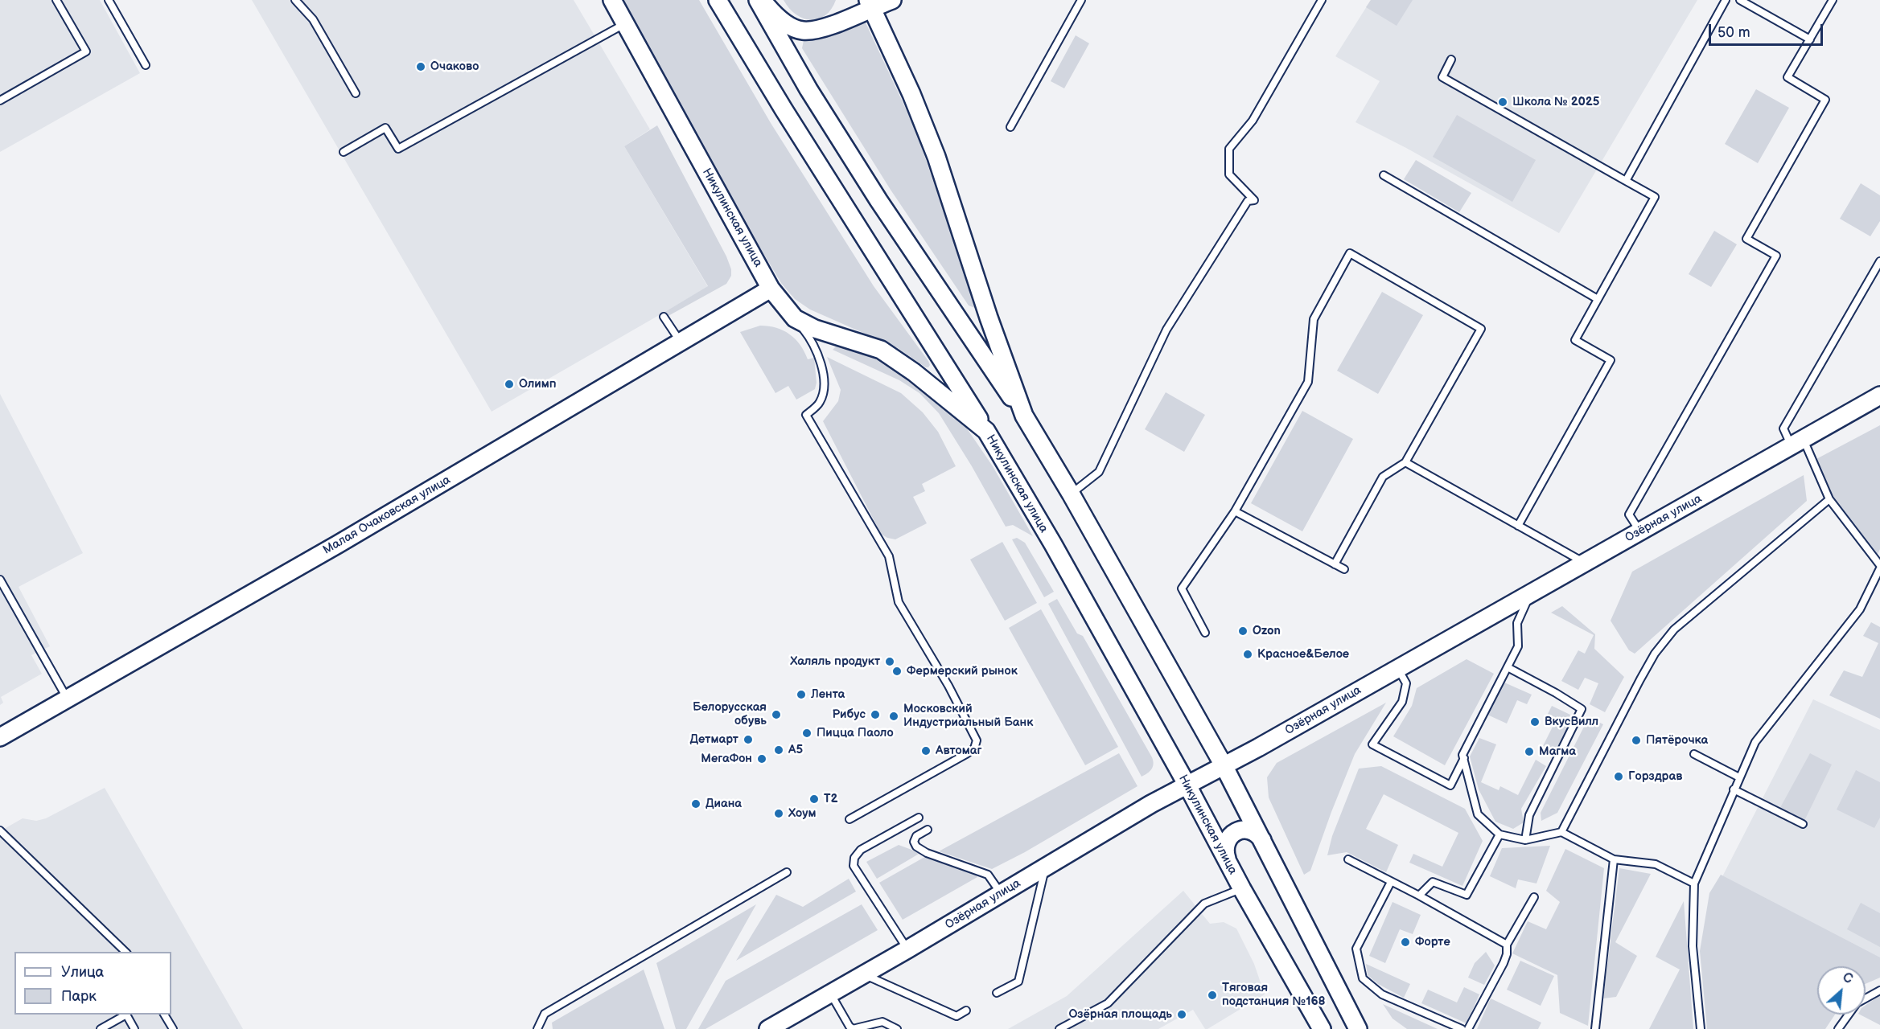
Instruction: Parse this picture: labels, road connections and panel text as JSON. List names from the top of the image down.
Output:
{
  "streets": {
    "street": ["Никулинская улица", "Малая Очаковская улица", "Озёрная улица"]
  },
  "crossings": [
    ["Никулинская улица", "Малая Очаковская улица"],
    ["Никулинская улица", "Озёрная улица"]
  ],
  "places": [
    "Очаково",
    "Школа № 2025",
    "Олимп",
    "Ozon",
    "Красное&Белое",
    "Халяль продукт",
    "Фермерский рынок",
    "Лента",
    "Белорусская обувь",
    "Рибус",
    "Московский Индустриальный Банк",
    "ВкусВилл",
    "Пицца Паоло",
    "Детмарт",
    "Пятёрочка",
    "А5",
    "Автомаг",
    "Магма",
    "МегаФон",
    "Горздрав",
    "T2",
    "Диана",
    "Хоум",
    "Форте",
    "Тяговая подстанция №168",
    "Озёрная площадь"
  ],
  "legend": ["Улица", "Парк"],
  "scale_bar": "50 m",
  "north": "top right"
}
